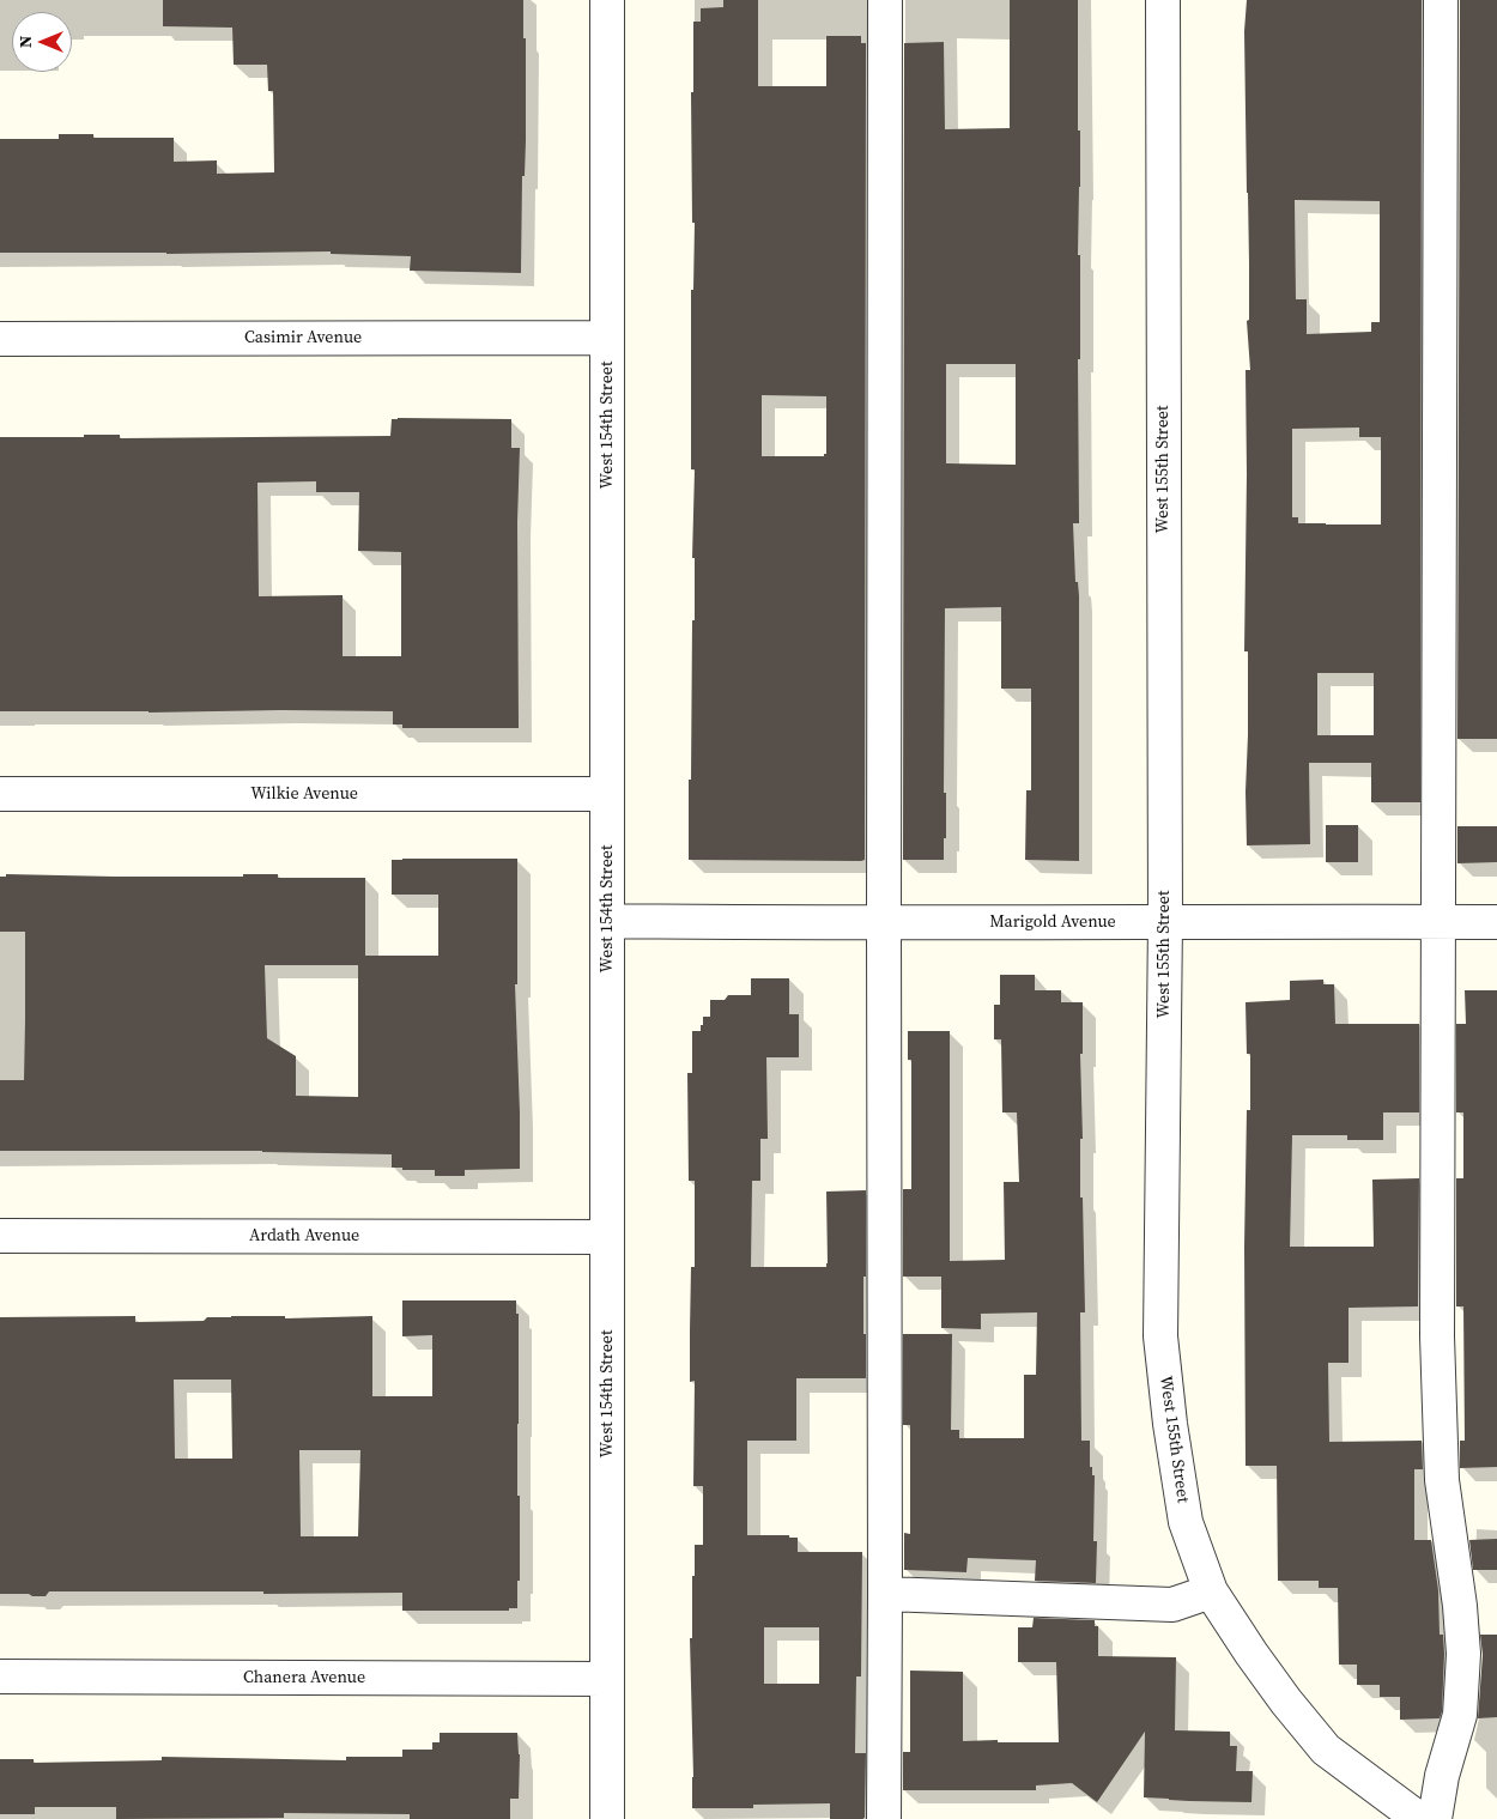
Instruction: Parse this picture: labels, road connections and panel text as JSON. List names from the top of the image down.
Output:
{
  "streets": {
    "street": [
      "Casimir Avenue",
      "West 154th Street",
      "West 155th Street",
      "Wilkie Avenue",
      "Marigold Avenue",
      "Ardath Avenue",
      "Chanera Avenue"
    ]
  },
  "crossings": [
    ["Casimir Avenue", "West 154th Street"],
    ["West 154th Street", "Wilkie Avenue"],
    ["West 154th Street", "Marigold Avenue"],
    ["West 154th Street", "Ardath Avenue"],
    ["West 154th Street", "Chanera Avenue"],
    ["West 155th Street", "Marigold Avenue"]
  ],
  "north": "left"
}
